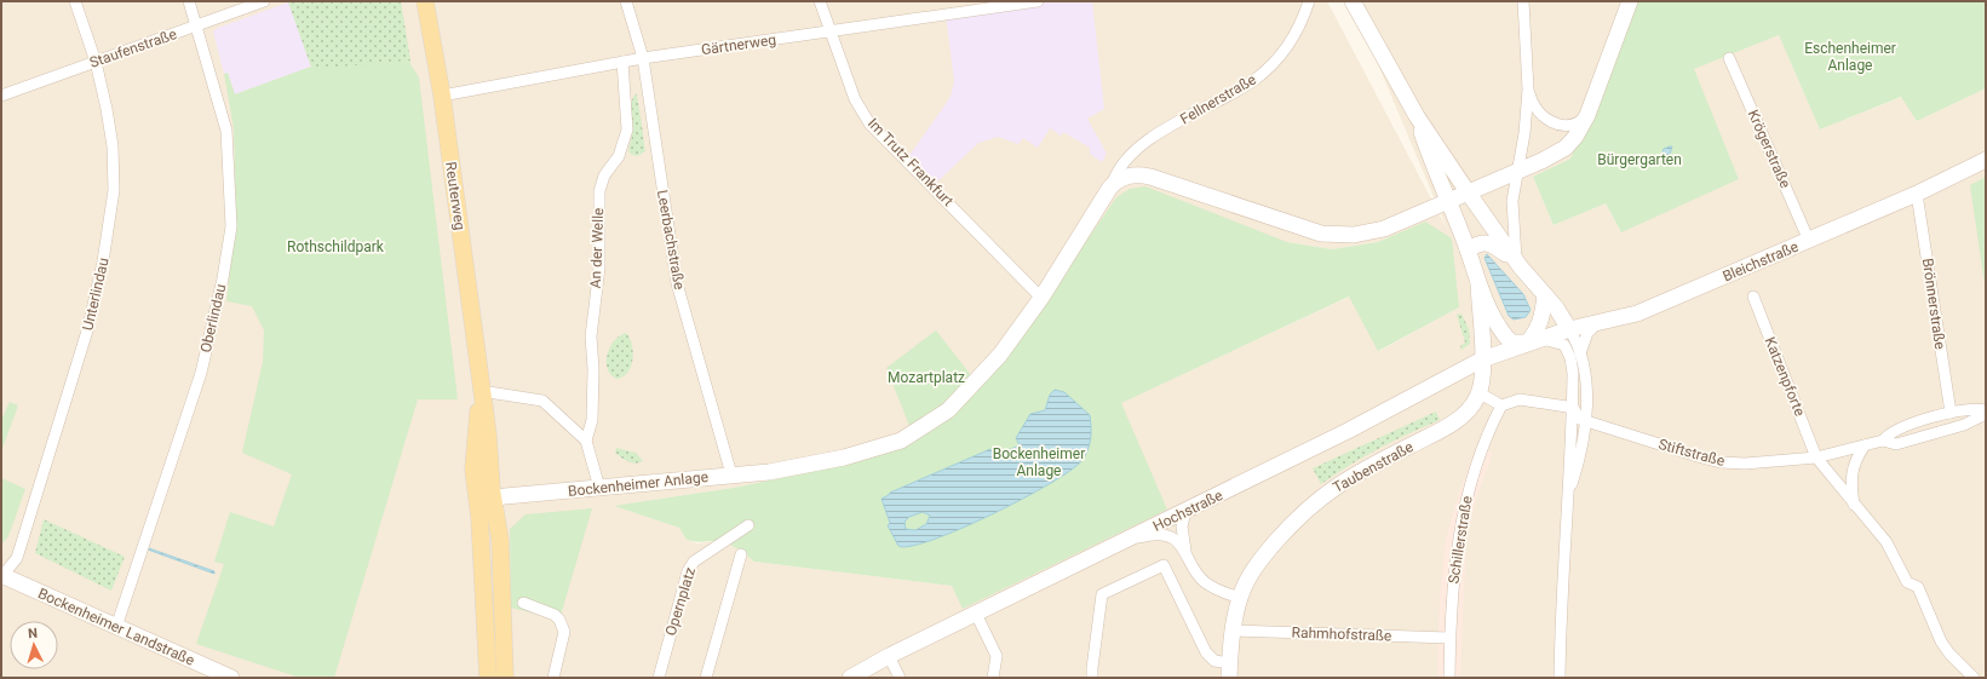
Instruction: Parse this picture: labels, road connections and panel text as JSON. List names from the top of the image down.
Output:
{
  "streets": {
    "main road": [
      "Reuterweg",
      "Bleichstraße",
      "Taubenstraße",
      "Bockenheimer Anlage",
      "Hochstraße",
      "Bockenheimer Landstraße"
    ],
    "street": [
      "Gärtnerweg",
      "Staufenstraße",
      "Fellnerstraße",
      "Krögerstraße",
      "Im Trutz Frankfurt",
      "Leerbachstraße",
      "An der Welle",
      "Unterlindau",
      "Brönnerstraße",
      "Oberlindau",
      "Katzenpforte",
      "Stiftstraße",
      "Schillerstraße",
      "Opernplatz",
      "Rahmhofstraße"
    ]
  },
  "crossings": [
    ["Gärtnerweg", "Im Trutz Frankfurt"],
    ["Gärtnerweg", "Reuterweg"],
    ["Gärtnerweg", "Leerbachstraße"],
    ["Gärtnerweg", "An der Welle"],
    ["Staufenstraße", "Unterlindau"],
    ["Staufenstraße", "Oberlindau"],
    ["Fellnerstraße", "Bockenheimer Anlage"],
    ["Krögerstraße", "Bleichstraße"],
    ["Im Trutz Frankfurt", "Bockenheimer Anlage"],
    ["Reuterweg", "Bockenheimer Anlage"],
    ["Leerbachstraße", "Bockenheimer Anlage"],
    ["Bleichstraße", "Brönnerstraße"],
    ["Bleichstraße", "Hochstraße"],
    ["Unterlindau", "Bockenheimer Landstraße"],
    ["Oberlindau", "Bockenheimer Landstraße"],
    ["Katzenpforte", "Stiftstraße"],
    ["Taubenstraße", "Rahmhofstraße"],
    ["Schillerstraße", "Rahmhofstraße"]
  ],
  "parks": [
    "Eschenheimer Anlage",
    "Bürgergarten",
    "Rothschildpark",
    "Mozartplatz",
    "Bockenheimer Anlage"
  ],
  "north": "top"
}
